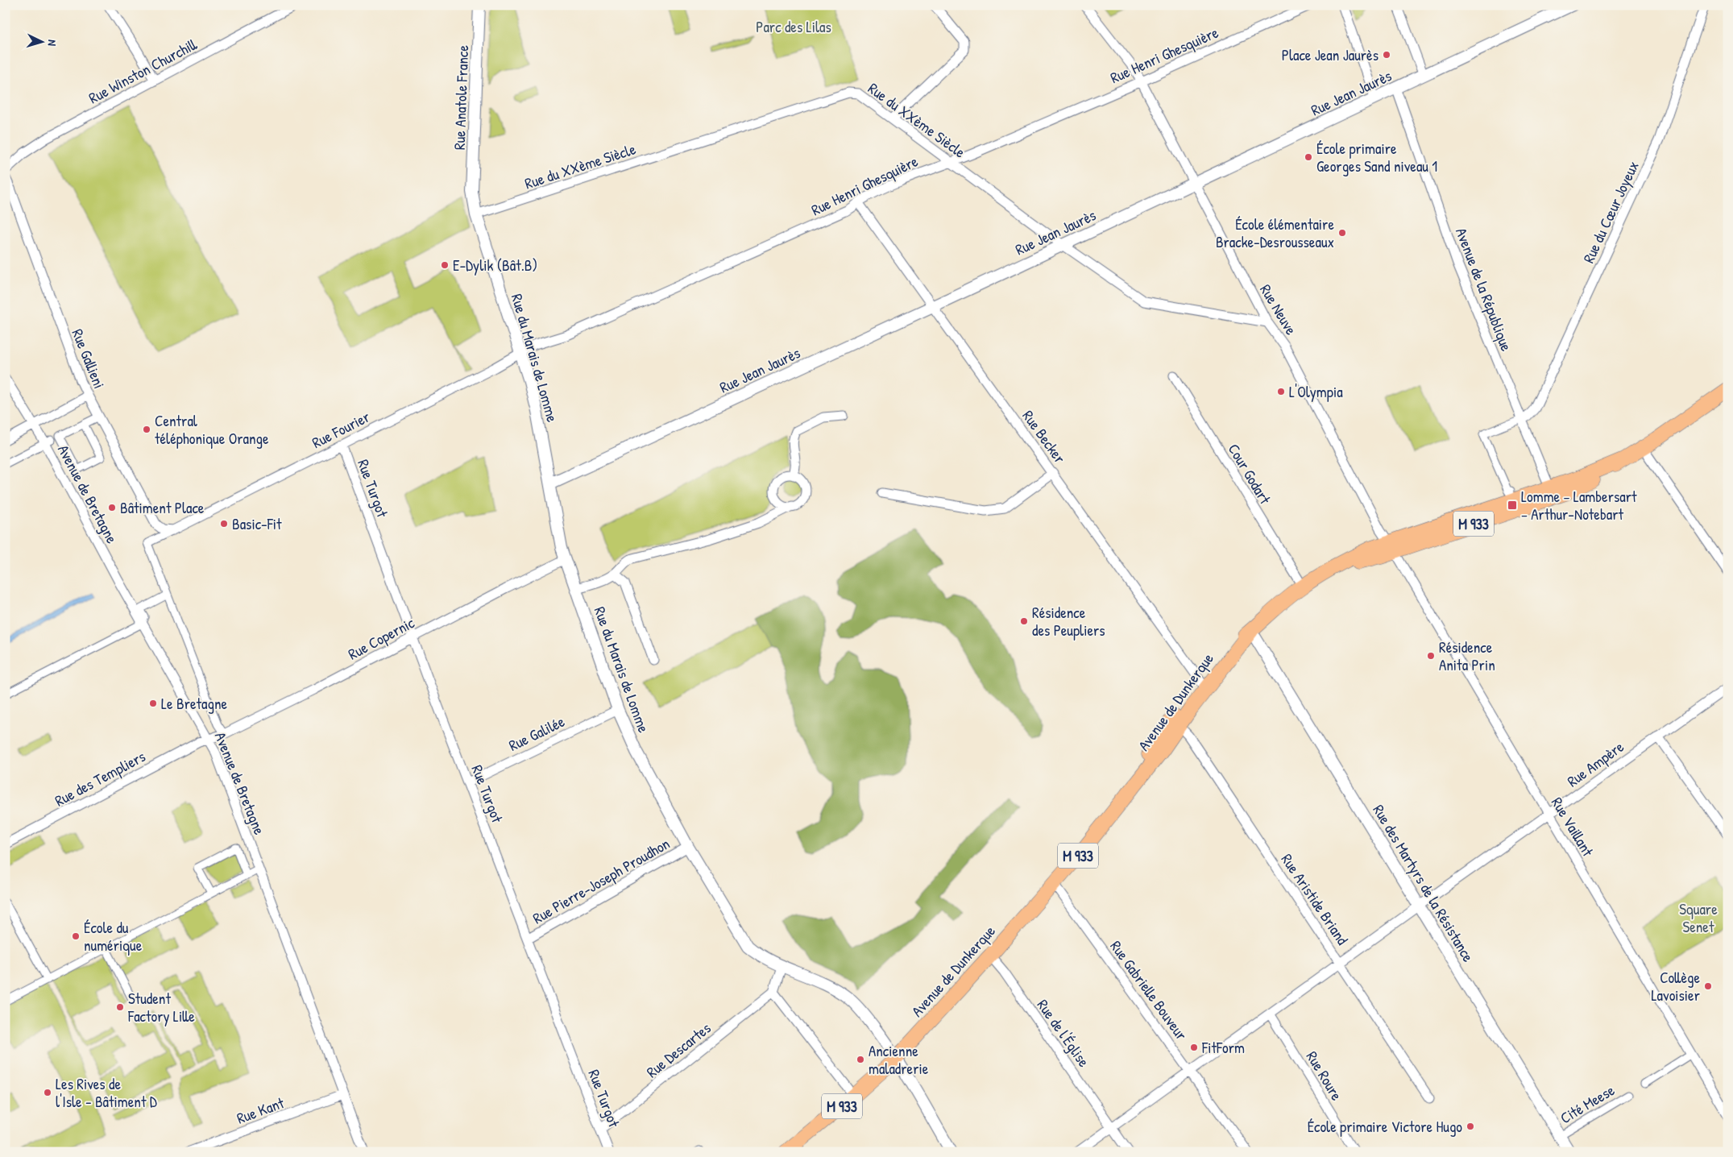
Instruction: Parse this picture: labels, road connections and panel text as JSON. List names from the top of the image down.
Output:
{
  "streets": {
    "main road": ["M 933", "Avenue de Dunkerque"],
    "street": [
      "Rue Henri Ghesquière",
      "Rue Winston Churchill",
      "Rue Jean Jaurès",
      "Rue Anatole France",
      "Rue du XXème Siècle",
      "Rue du Cœur Joyeux",
      "Avenue de la République",
      "Rue Neuve",
      "Rue du Marais de Lomme",
      "Rue Gallieni",
      "Rue Fourier",
      "Rue Becker",
      "Cour Godart",
      "Rue Turgot",
      "Avenue de Bretagne",
      "Rue Copernic",
      "Rue Galilée",
      "Rue Ampère",
      "Rue des Templiers",
      "Rue Vaillant",
      "Rue Pierre-Joseph Proudhon",
      "Rue des Martyrs de la Résistance",
      "Rue Aristide Briand",
      "Rue Gabrielle Bouveur",
      "Rue de l'Église",
      "Rue Descartes",
      "Rue Roure",
      "Cité Meese",
      "Rue Kant"
    ]
  },
  "crossings": [
    ["Rue Henri Ghesquière", "Rue du XXème Siècle"],
    ["Rue Henri Ghesquière", "Rue Neuve"],
    ["Rue Henri Ghesquière", "Rue du Marais de Lomme"],
    ["Rue Henri Ghesquière", "Rue Fourier"],
    ["Rue Henri Ghesquière", "Rue Becker"],
    ["Rue Winston Churchill", "Rue Gallieni"],
    ["Rue Jean Jaurès", "Rue du XXème Siècle"],
    ["Rue Jean Jaurès", "Avenue de la République"],
    ["Rue Jean Jaurès", "Rue Neuve"],
    ["Rue Jean Jaurès", "Rue du Marais de Lomme"],
    ["Rue Jean Jaurès", "Rue Becker"],
    ["Rue Anatole France", "Rue du Marais de Lomme"],
    ["Rue du XXème Siècle", "Rue Neuve"],
    ["Rue du XXème Siècle", "Rue du Marais de Lomme"],
    ["Rue du Cœur Joyeux", "Avenue de la République"],
    ["Avenue de la République", "Avenue de Dunkerque"],
    ["Rue Neuve", "Avenue de Dunkerque"],
    ["Rue Neuve", "Rue Vaillant"],
    ["Rue du Marais de Lomme", "Rue Fourier"],
    ["Rue du Marais de Lomme", "Rue Copernic"],
    ["Rue du Marais de Lomme", "Avenue de Dunkerque"],
    ["Rue du Marais de Lomme", "Rue Galilée"],
    ["Rue du Marais de Lomme", "Rue Pierre-Joseph Proudhon"],
    ["Rue Gallieni", "Rue Fourier"],
    ["Rue Gallieni", "Avenue de Bretagne"],
    ["Rue Fourier", "Rue Turgot"],
    ["Rue Fourier", "Avenue de Bretagne"],
    ["Rue Becker", "Avenue de Dunkerque"],
    ["Cour Godart", "Avenue de Dunkerque"],
    ["Rue Turgot", "Rue Copernic"],
    ["Rue Turgot", "Rue Galilée"],
    ["Rue Turgot", "Rue Pierre-Joseph Proudhon"],
    ["Rue Turgot", "Rue Descartes"],
    ["Avenue de Bretagne", "Rue Copernic"],
    ["Avenue de Bretagne", "Rue des Templiers"],
    ["Avenue de Bretagne", "Rue Kant"],
    ["Rue Copernic", "Rue des Templiers"],
    ["Avenue de Dunkerque", "Rue Vaillant"],
    ["Avenue de Dunkerque", "Rue des Martyrs de la Résistance"],
    ["Avenue de Dunkerque", "Rue Aristide Briand"],
    ["Avenue de Dunkerque", "Rue Gabrielle Bouveur"],
    ["Avenue de Dunkerque", "Rue de l'Église"],
    ["Rue Ampère", "Rue Vaillant"],
    ["Rue Ampère", "Rue des Martyrs de la Résistance"],
    ["Rue Ampère", "Rue Aristide Briand"],
    ["Rue Ampère", "Rue Gabrielle Bouveur"],
    ["Rue Ampère", "Rue de l'Église"],
    ["Rue Ampère", "Rue Roure"],
    ["Rue des Martyrs de la Résistance", "Cité Meese"]
  ],
  "parks": ["Parc des Lilas", "Square Senet"],
  "places": {
    "other": [
      "Place Jean Jaurès",
      "École primaire Georges Sand niveau 1",
      "École élémentaire Bracke-Desrousseaux",
      "E-Dylik (Bât.B)",
      "L'Olympia",
      "Central téléphonique Orange",
      "Bâtiment Place",
      "Basic-Fit",
      "Résidence des Peupliers",
      "Résidence Anita Prin",
      "Le Bretagne",
      "École du numérique",
      "Collège Lavoisier",
      "Student Factory Lille",
      "FitForm",
      "Ancienne maladrerie",
      "Les Rives de l'Isle - Bâtiment D",
      "École primaire Victore Hugo"
    ],
    "transit": ["Lomme – Lambersart – Arthur-Notebart"]
  },
  "north": "right"
}
